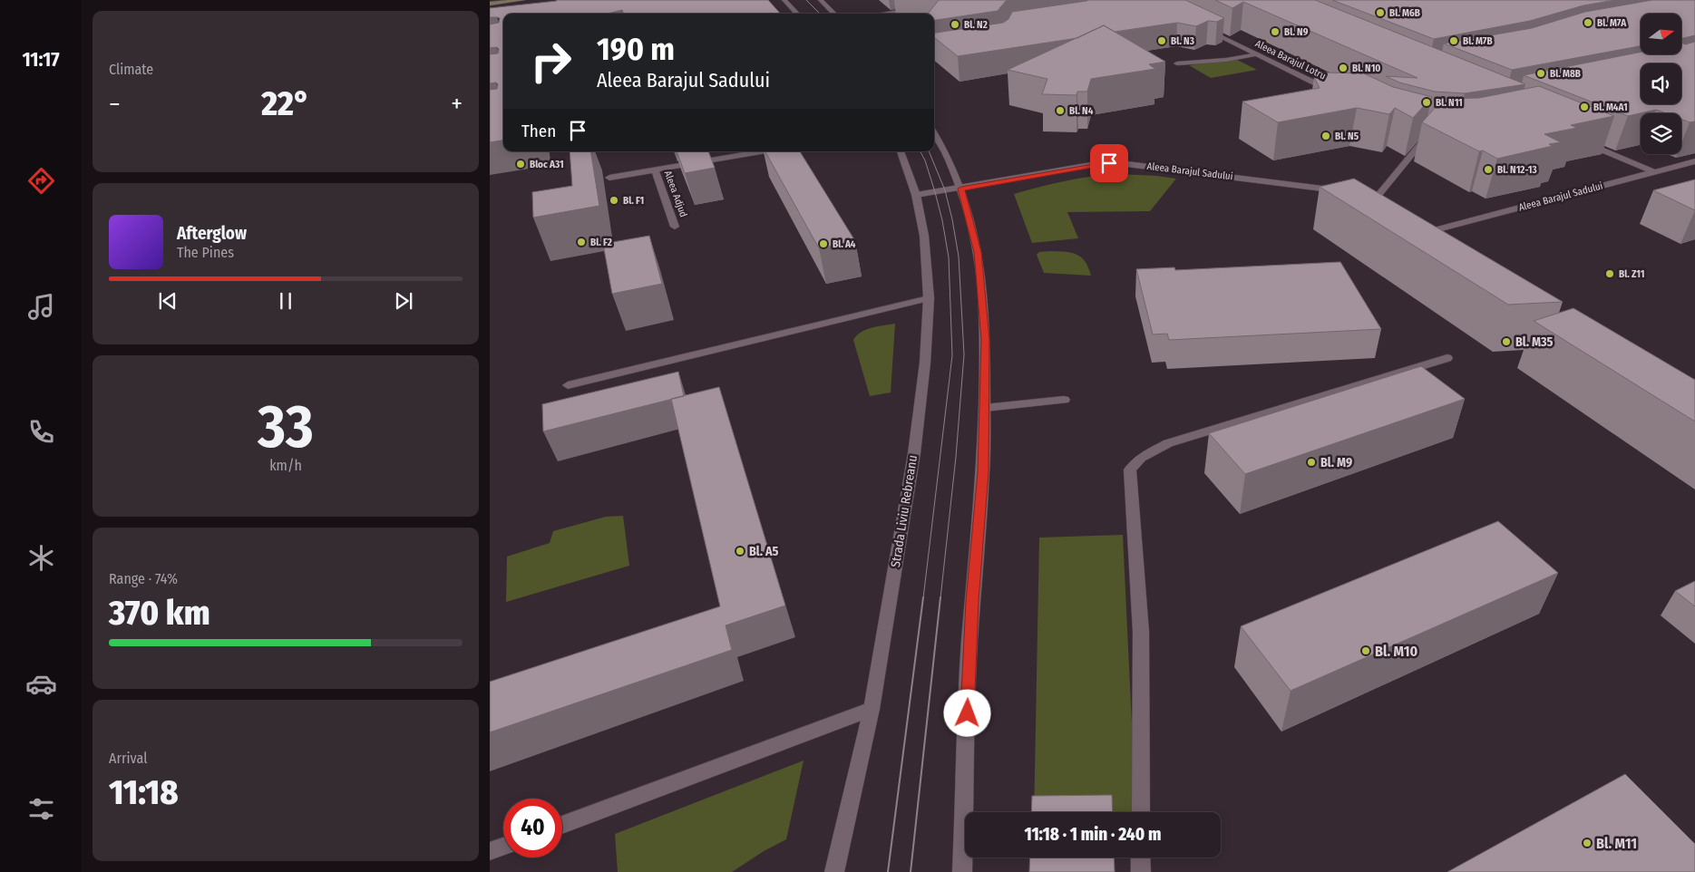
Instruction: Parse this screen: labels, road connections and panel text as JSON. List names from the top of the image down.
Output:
{
  "streets": {
    "street": [
      "Aleea Barajul Lotru",
      "Aleea Barajul Sadului",
      "Aleea Adjud",
      "Strada Liviu Rebreanu"
    ]
  },
  "crossings": [
    ["Aleea Barajul Sadului", "Strada Liviu Rebreanu"]
  ],
  "places": [
    "Bl. M6B",
    "Bl. M7A",
    "Bl. N2",
    "Bl. N9",
    "Bl. N3",
    "Bl. M7B",
    "Bl. N10",
    "Bl. M8B",
    "Bl. N11",
    "Bl. M4A1",
    "Bl. N4",
    "Bl. N5",
    "Bloc A31",
    "Bl. N12-13",
    "Bl. F1",
    "Bl. F2",
    "Bl. A4",
    "Bl. Z11",
    "Bl. M35",
    "Bl. M9",
    "Bl. A5",
    "Bl. M10",
    "Bl. M11"
  ],
  "north": "right",
  "page": {
    "tabs": "11:17",
    "tile": [
      "Climate",
      ["33", "km/h"],
      ["Range · 74%", "370 km"],
      ["Arrival", "11:18"]
    ],
    "turn": ["190 m", "Aleea Barajul Sadului"],
    "heat": ["−", "22°", "+"],
    "then": "Then",
    "song": ["Afterglow", "The Pines"],
    "limit": "40",
    "trip": "11:18 · 1 min · 240 m"
  }
}
